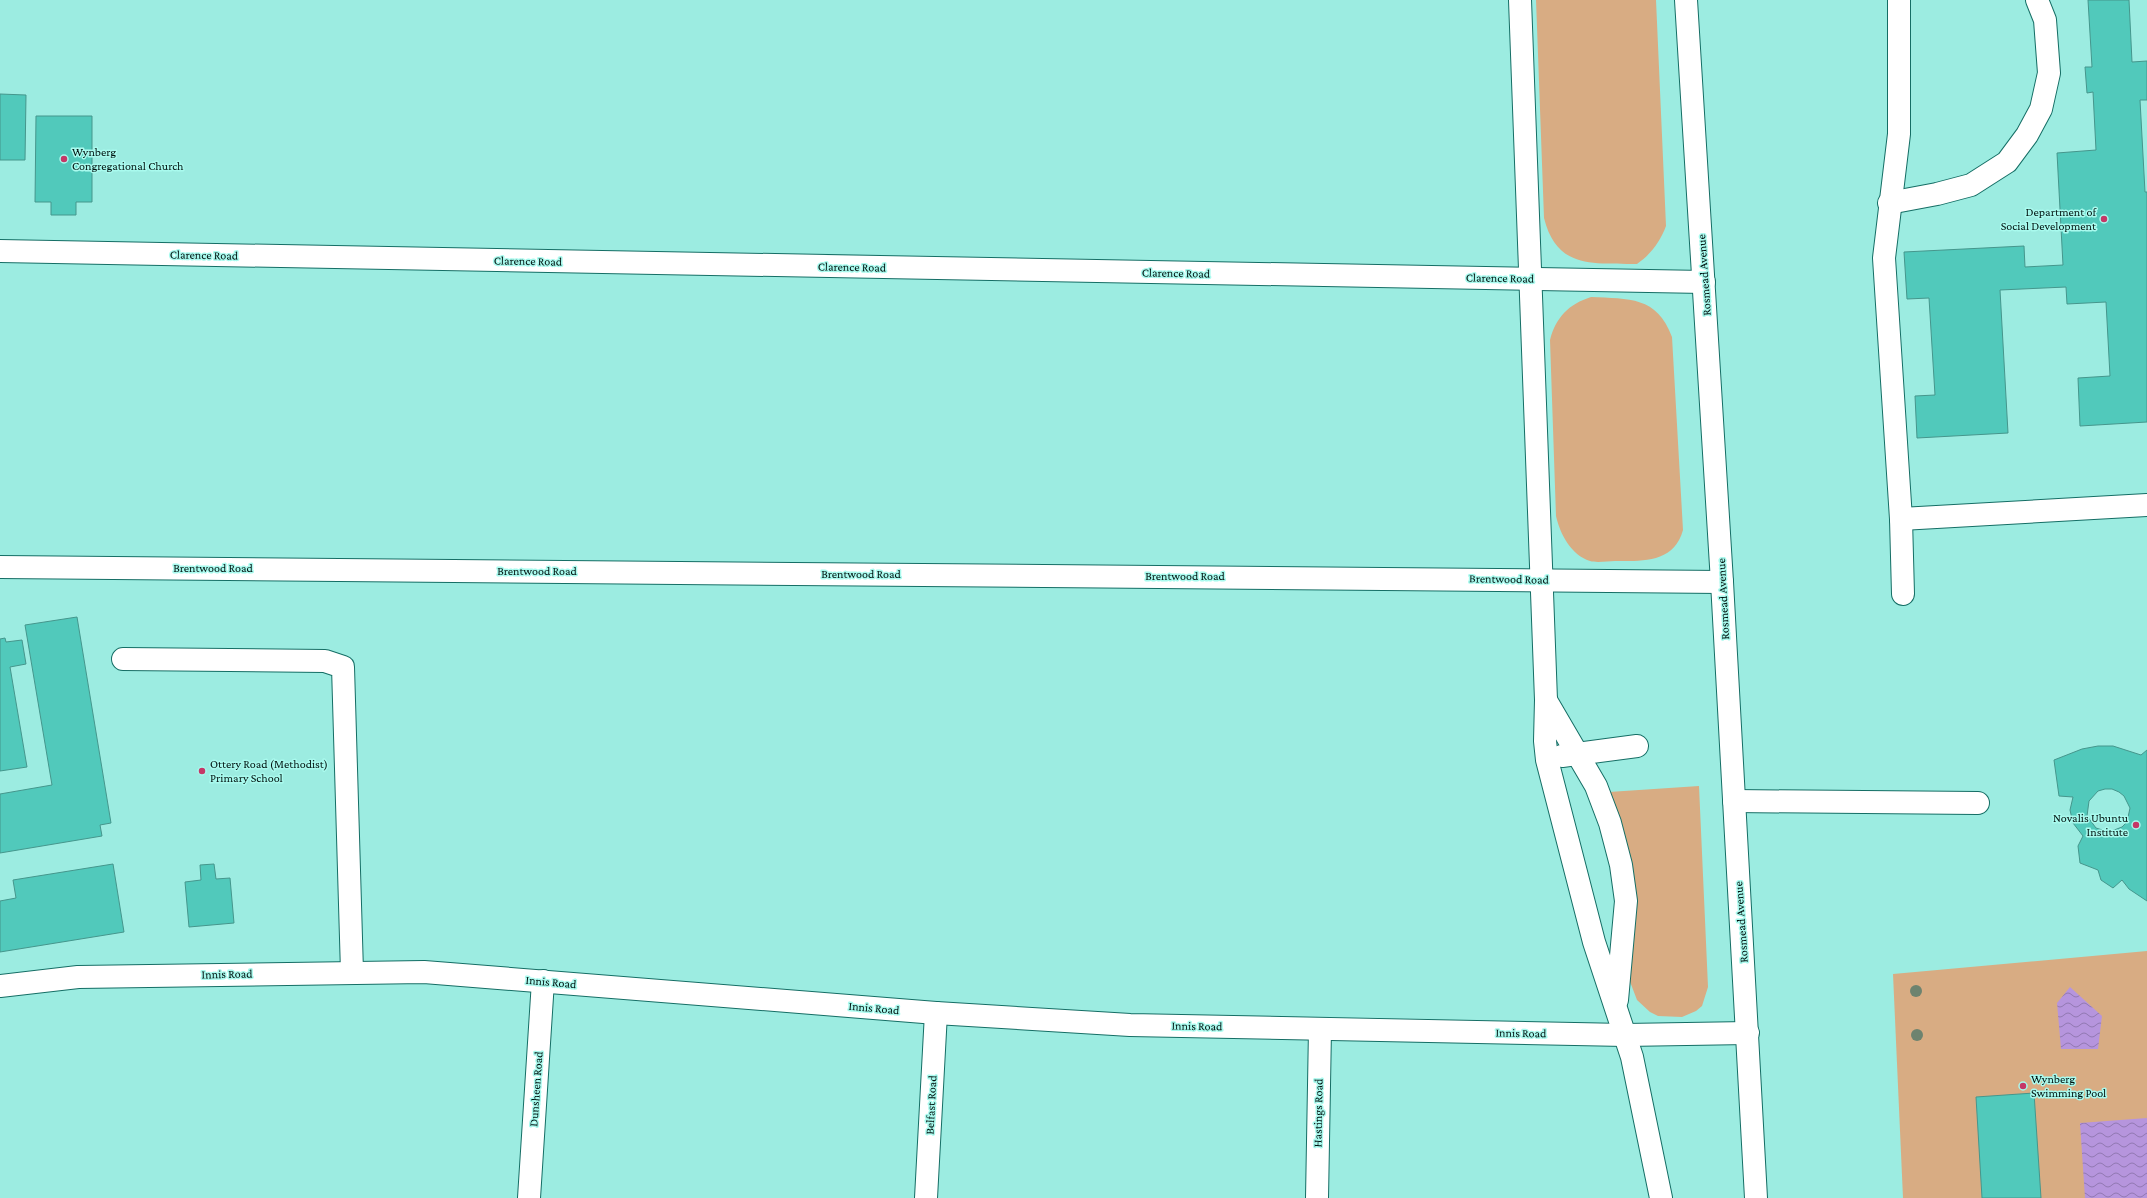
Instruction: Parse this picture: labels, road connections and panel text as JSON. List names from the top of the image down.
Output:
{
  "streets": {
    "street": [
      "Clarence Road",
      "Rosmead Avenue",
      "Brentwood Road",
      "Innis Road",
      "Dunsheen Road",
      "Belfast Road",
      "Hastings Road"
    ]
  },
  "crossings": [
    ["Clarence Road", "Rosmead Avenue"],
    ["Rosmead Avenue", "Brentwood Road"],
    ["Rosmead Avenue", "Innis Road"],
    ["Innis Road", "Dunsheen Road"],
    ["Innis Road", "Belfast Road"],
    ["Innis Road", "Hastings Road"]
  ],
  "places": [
    "Wynberg Congregational Church",
    "Department of Social Development",
    "Ottery Road (Methodist) Primary School",
    "Novalis Ubuntu Institute",
    "Wynberg Swimming Pool"
  ]
}
